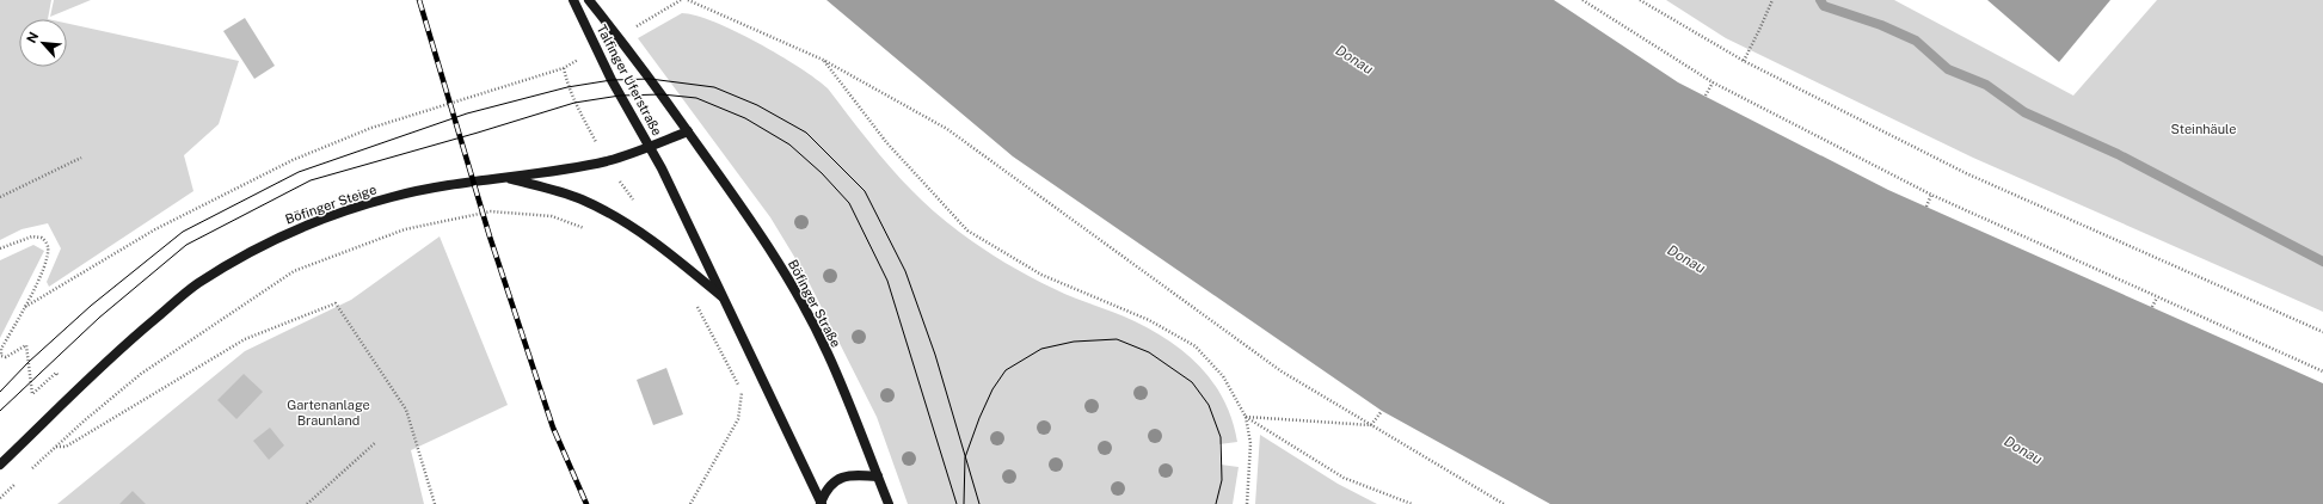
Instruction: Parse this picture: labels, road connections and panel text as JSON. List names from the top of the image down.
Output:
{
  "streets": {
    "street": ["Talfinger Uferstraße", "Böfinger Steige", "Böfinger Straße"]
  },
  "crossings": [
    ["Talfinger Uferstraße", "Böfinger Steige"],
    ["Talfinger Uferstraße", "Böfinger Straße"],
    ["Böfinger Steige", "Böfinger Straße"]
  ],
  "water": ["Donau"],
  "parks": ["Steinhäule", "Gartenanlage Braunland"],
  "north": "top left"
}
